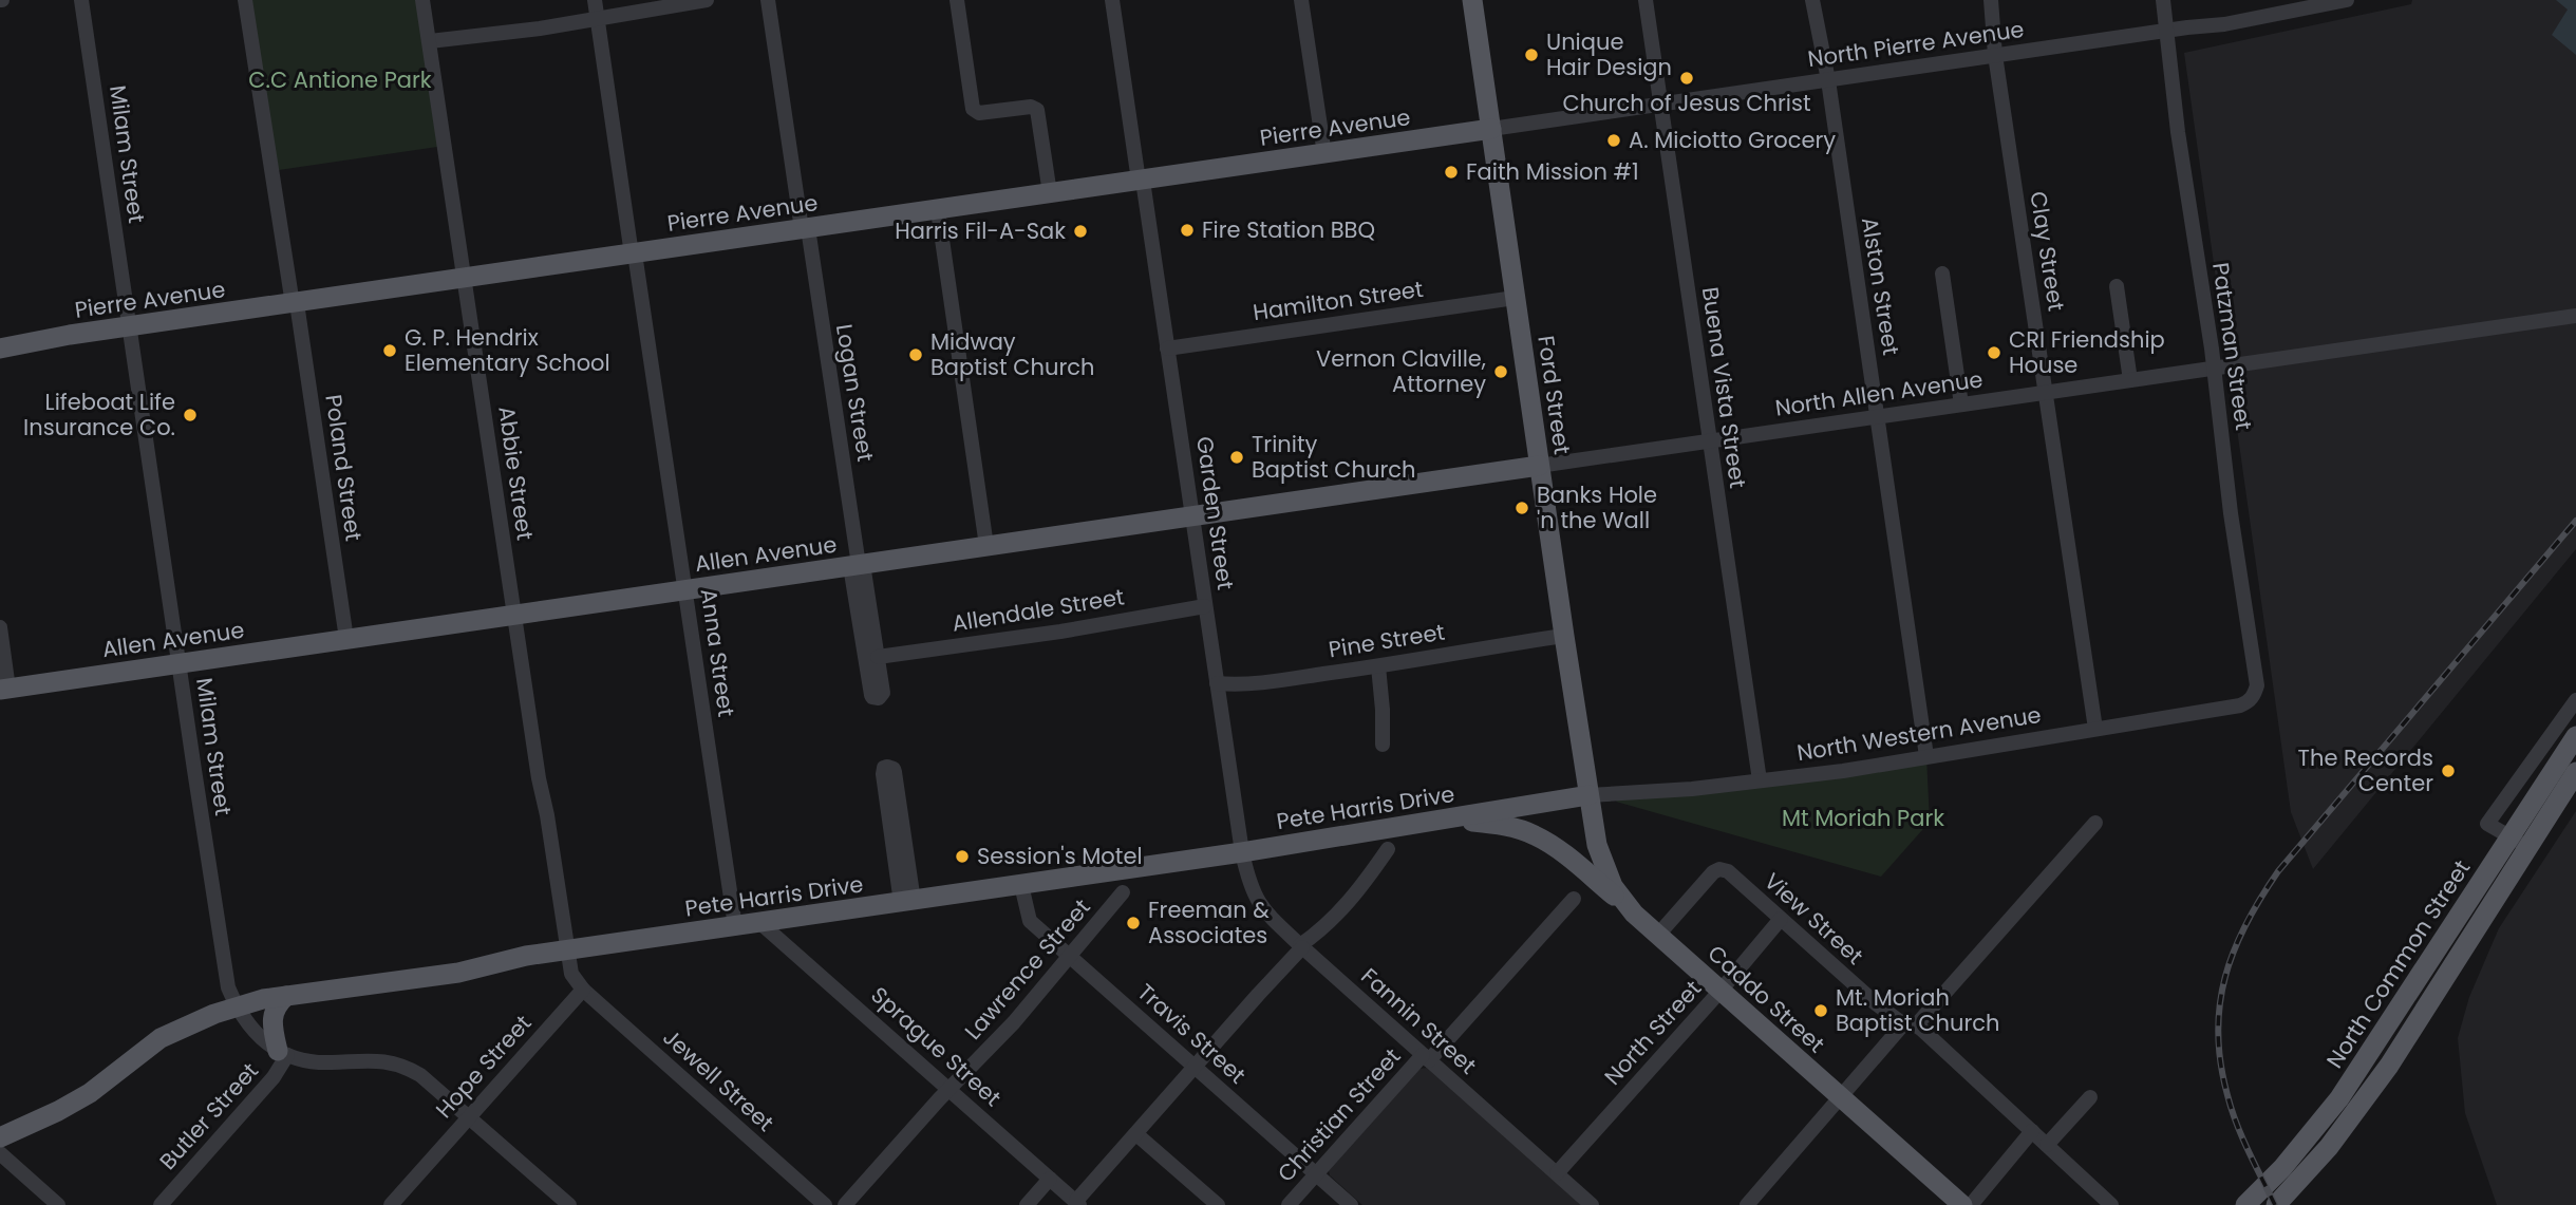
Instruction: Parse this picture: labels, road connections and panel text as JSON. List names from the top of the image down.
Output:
{
  "streets": {
    "main road": [
      "Pierre Avenue",
      "Ford Street",
      "Allen Avenue",
      "Pete Harris Drive",
      "North Common Street",
      "Caddo Street"
    ],
    "street": [
      "North Pierre Avenue",
      "Milam Street",
      "Clay Street",
      "Alston Street",
      "Hamilton Street",
      "Patzman Street",
      "Buena Vista Street",
      "Logan Street",
      "North Allen Avenue",
      "Poland Street",
      "Abbie Street",
      "Garden Street",
      "Allendale Street",
      "Pine Street",
      "Anna Street",
      "North Western Avenue",
      "View Street",
      "Lawrence Street",
      "Fannin Street",
      "North Street",
      "Travis Street",
      "Sprague Street",
      "Hope Street",
      "Jewell Street",
      "Christian Street",
      "Butler Street"
    ]
  },
  "crossings": [
    ["North Pierre Avenue", "Pierre Avenue"],
    ["North Pierre Avenue", "Clay Street"],
    ["North Pierre Avenue", "Alston Street"],
    ["North Pierre Avenue", "Patzman Street"],
    ["North Pierre Avenue", "Buena Vista Street"],
    ["North Pierre Avenue", "Ford Street"],
    ["Pierre Avenue", "Milam Street"],
    ["Pierre Avenue", "Logan Street"],
    ["Pierre Avenue", "Ford Street"],
    ["Pierre Avenue", "Poland Street"],
    ["Pierre Avenue", "Abbie Street"],
    ["Pierre Avenue", "Garden Street"],
    ["Pierre Avenue", "Anna Street"],
    ["Milam Street", "Allen Avenue"],
    ["Milam Street", "Pete Harris Drive"],
    ["Milam Street", "Hope Street"],
    ["Milam Street", "Butler Street"],
    ["Clay Street", "North Allen Avenue"],
    ["Clay Street", "North Western Avenue"],
    ["Alston Street", "North Allen Avenue"],
    ["Alston Street", "North Western Avenue"],
    ["Hamilton Street", "Ford Street"],
    ["Hamilton Street", "Garden Street"],
    ["Patzman Street", "North Allen Avenue"],
    ["Patzman Street", "North Western Avenue"],
    ["Buena Vista Street", "North Allen Avenue"],
    ["Buena Vista Street", "North Western Avenue"],
    ["Logan Street", "Allen Avenue"],
    ["Logan Street", "Allendale Street"],
    ["North Allen Avenue", "Ford Street"],
    ["North Allen Avenue", "Allen Avenue"],
    ["Ford Street", "Allen Avenue"],
    ["Ford Street", "Pine Street"],
    ["Ford Street", "North Western Avenue"],
    ["Ford Street", "Pete Harris Drive"],
    ["Ford Street", "Caddo Street"],
    ["Poland Street", "Allen Avenue"],
    ["Abbie Street", "Allen Avenue"],
    ["Abbie Street", "Pete Harris Drive"],
    ["Garden Street", "Allen Avenue"],
    ["Garden Street", "Allendale Street"],
    ["Garden Street", "Pine Street"],
    ["Garden Street", "Pete Harris Drive"],
    ["Garden Street", "Fannin Street"],
    ["Allen Avenue", "Anna Street"],
    ["Anna Street", "Pete Harris Drive"],
    ["North Western Avenue", "Pete Harris Drive"],
    ["North Western Avenue", "Caddo Street"],
    ["Pete Harris Drive", "Caddo Street"],
    ["Pete Harris Drive", "Fannin Street"],
    ["Pete Harris Drive", "Travis Street"],
    ["Pete Harris Drive", "Sprague Street"],
    ["View Street", "Caddo Street"],
    ["View Street", "North Street"],
    ["Lawrence Street", "Travis Street"],
    ["Lawrence Street", "Sprague Street"],
    ["Caddo Street", "North Street"],
    ["Fannin Street", "North Street"],
    ["Fannin Street", "Christian Street"],
    ["Travis Street", "Christian Street"],
    ["Hope Street", "Jewell Street"]
  ],
  "parks": ["C.C Antione Park", "Mt Moriah Park"],
  "places": [
    "Unique Hair Design",
    "Church of Jesus Christ",
    "A. Miciotto Grocery",
    "Faith Mission #1",
    "Fire Station BBQ",
    "Harris Fil-A-Sak",
    "G. P. Hendrix Elementary School",
    "CRI Friendship House",
    "Midway Baptist Church",
    "Vernon Claville, Attorney",
    "Lifeboat Life Insurance Co.",
    "Trinity Baptist Church",
    "Banks Hole 'n the Wall",
    "The Records Center",
    "Session's Motel",
    "Freeman & Associates",
    "Mt. Moriah Baptist Church"
  ]
}
